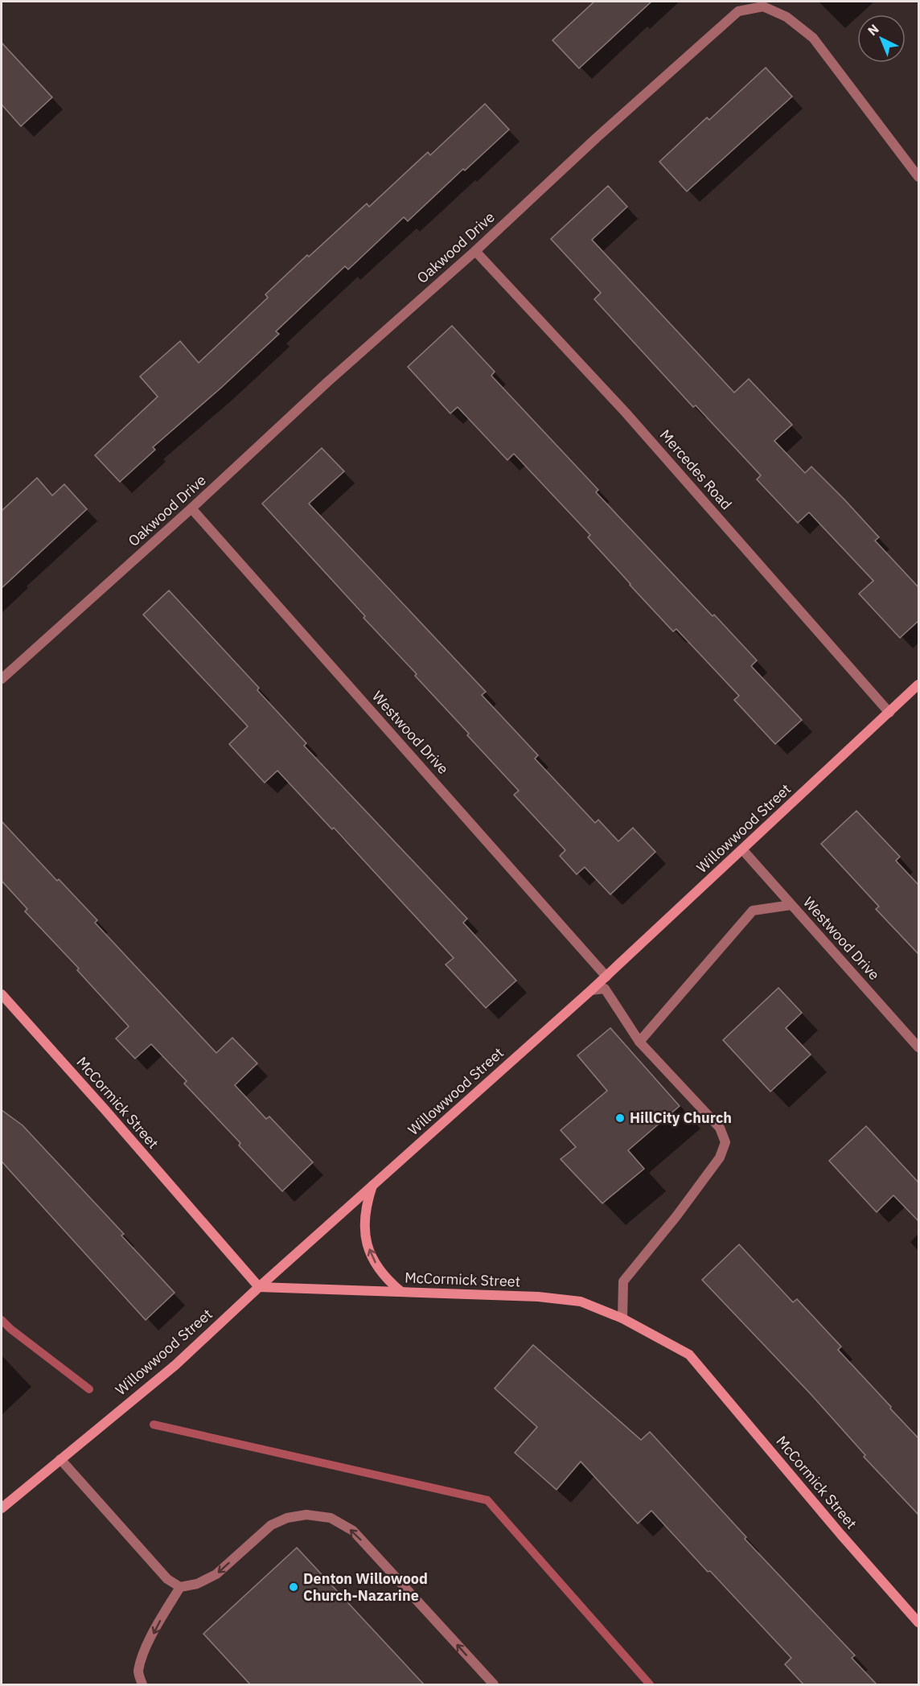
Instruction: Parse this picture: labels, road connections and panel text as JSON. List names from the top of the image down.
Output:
{
  "streets": {
    "street": [
      "Oakwood Drive",
      "Mercedes Road",
      "Westwood Drive",
      "Willowwood Street",
      "McCormick Street"
    ]
  },
  "crossings": [
    ["Oakwood Drive", "Mercedes Road"],
    ["Oakwood Drive", "Westwood Drive"],
    ["Mercedes Road", "Willowwood Street"],
    ["Westwood Drive", "Willowwood Street"],
    ["Willowwood Street", "McCormick Street"]
  ],
  "places": ["HillCity Church", "Denton Willowood Church-Nazarine"],
  "north": "top left"
}
